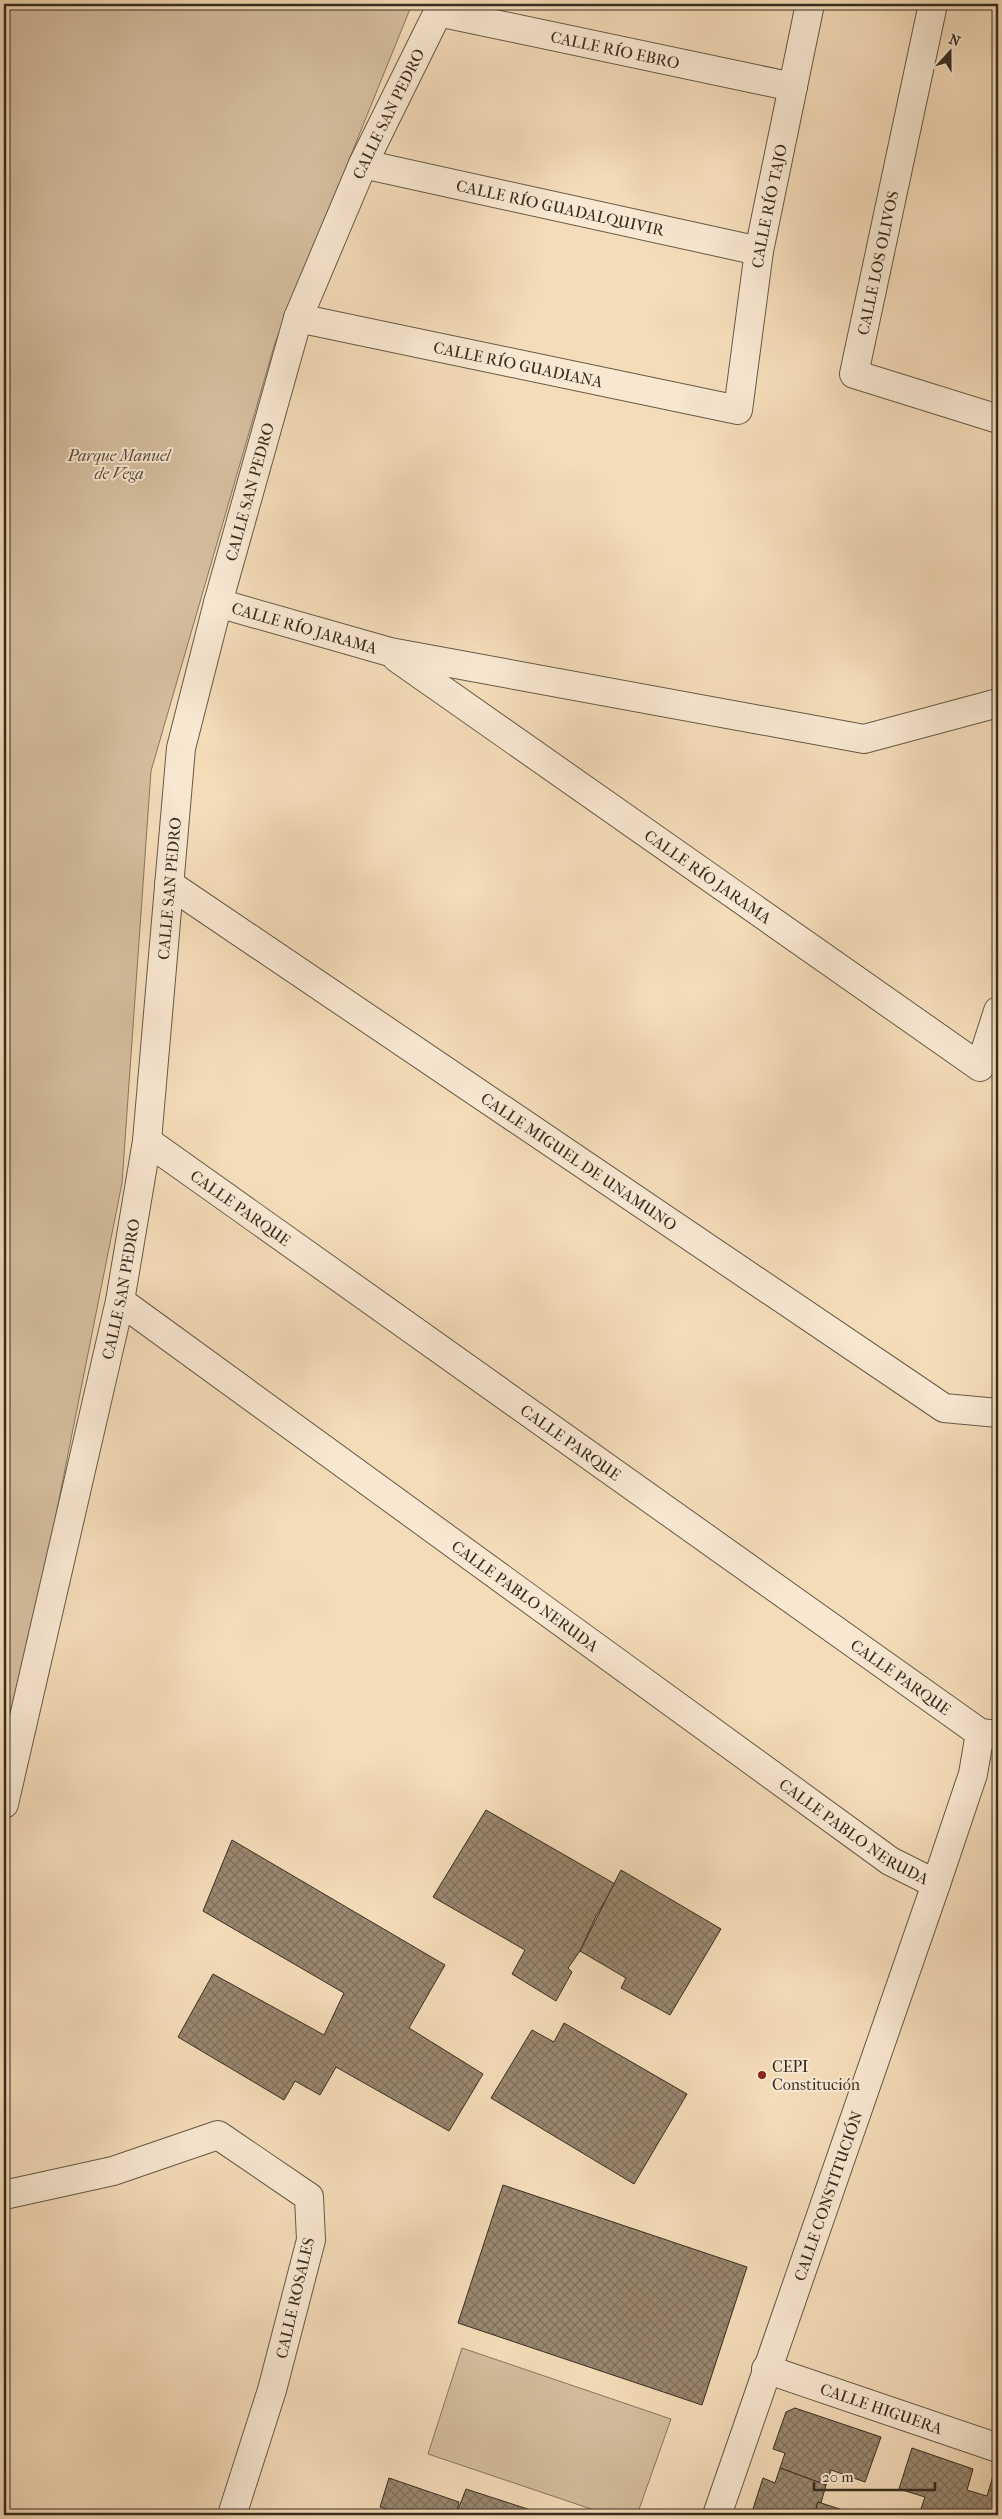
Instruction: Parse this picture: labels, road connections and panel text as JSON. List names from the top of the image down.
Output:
{
  "streets": {
    "street": [
      "CALLE RÍO EBRO",
      "CALLE SAN PEDRO",
      "CALLE RÍO TAJO",
      "CALLE RÍO GUADALQUIVIR",
      "CALLE LOS OLIVOS",
      "CALLE RÍO GUADIANA",
      "CALLE RÍO JARAMA",
      "CALLE MIGUEL DE UNAMUNO",
      "CALLE PARQUE",
      "CALLE PABLO NERUDA",
      "CALLE CONSTITUCIÓN",
      "CALLE ROSALES",
      "CALLE HIGUERA"
    ]
  },
  "crossings": [
    ["CALLE RÍO EBRO", "CALLE SAN PEDRO"],
    ["CALLE RÍO EBRO", "CALLE RÍO TAJO"],
    ["CALLE SAN PEDRO", "CALLE RÍO GUADALQUIVIR"],
    ["CALLE SAN PEDRO", "CALLE RÍO GUADIANA"],
    ["CALLE SAN PEDRO", "CALLE RÍO JARAMA"],
    ["CALLE SAN PEDRO", "CALLE MIGUEL DE UNAMUNO"],
    ["CALLE SAN PEDRO", "CALLE PARQUE"],
    ["CALLE SAN PEDRO", "CALLE PABLO NERUDA"],
    ["CALLE RÍO TAJO", "CALLE RÍO GUADALQUIVIR"],
    ["CALLE RÍO TAJO", "CALLE RÍO GUADIANA"],
    ["CALLE PARQUE", "CALLE CONSTITUCIÓN"],
    ["CALLE PABLO NERUDA", "CALLE CONSTITUCIÓN"],
    ["CALLE CONSTITUCIÓN", "CALLE HIGUERA"]
  ],
  "parks": ["Parque Manuel de Vega"],
  "places": ["CEPI Constitución"],
  "scale_bar": "20 m",
  "north": "top"
}
